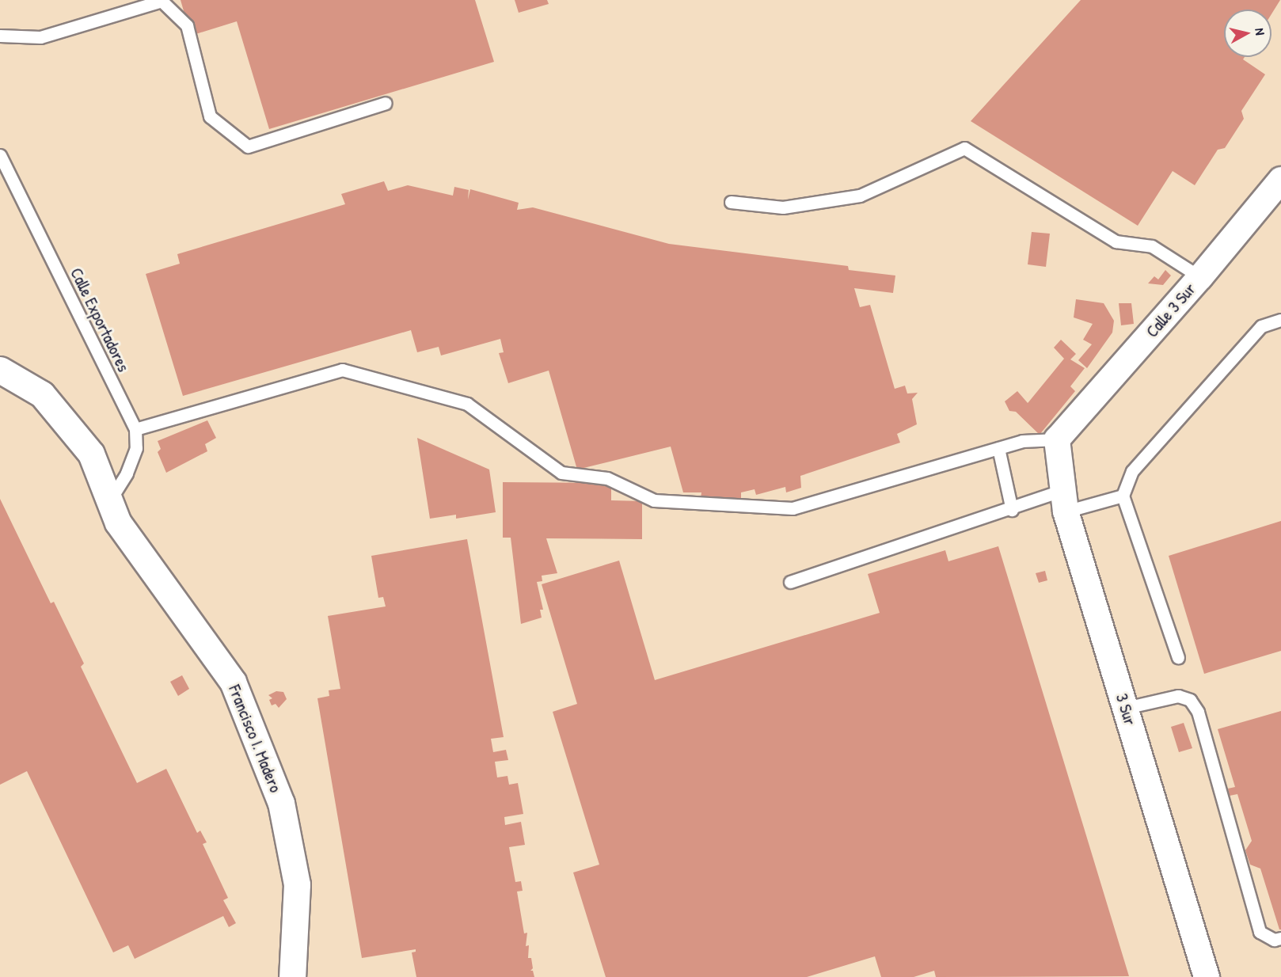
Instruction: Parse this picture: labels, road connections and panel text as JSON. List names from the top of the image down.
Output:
{
  "streets": {
    "street": ["Calle 3 Sur", "3 Sur", "Francisco I. Madero"],
    "lane": ["Calle Exportadores"]
  },
  "crossings": [
    ["Calle 3 Sur", "3 Sur"],
    ["Calle Exportadores", "Francisco I. Madero"]
  ],
  "north": "right"
}
